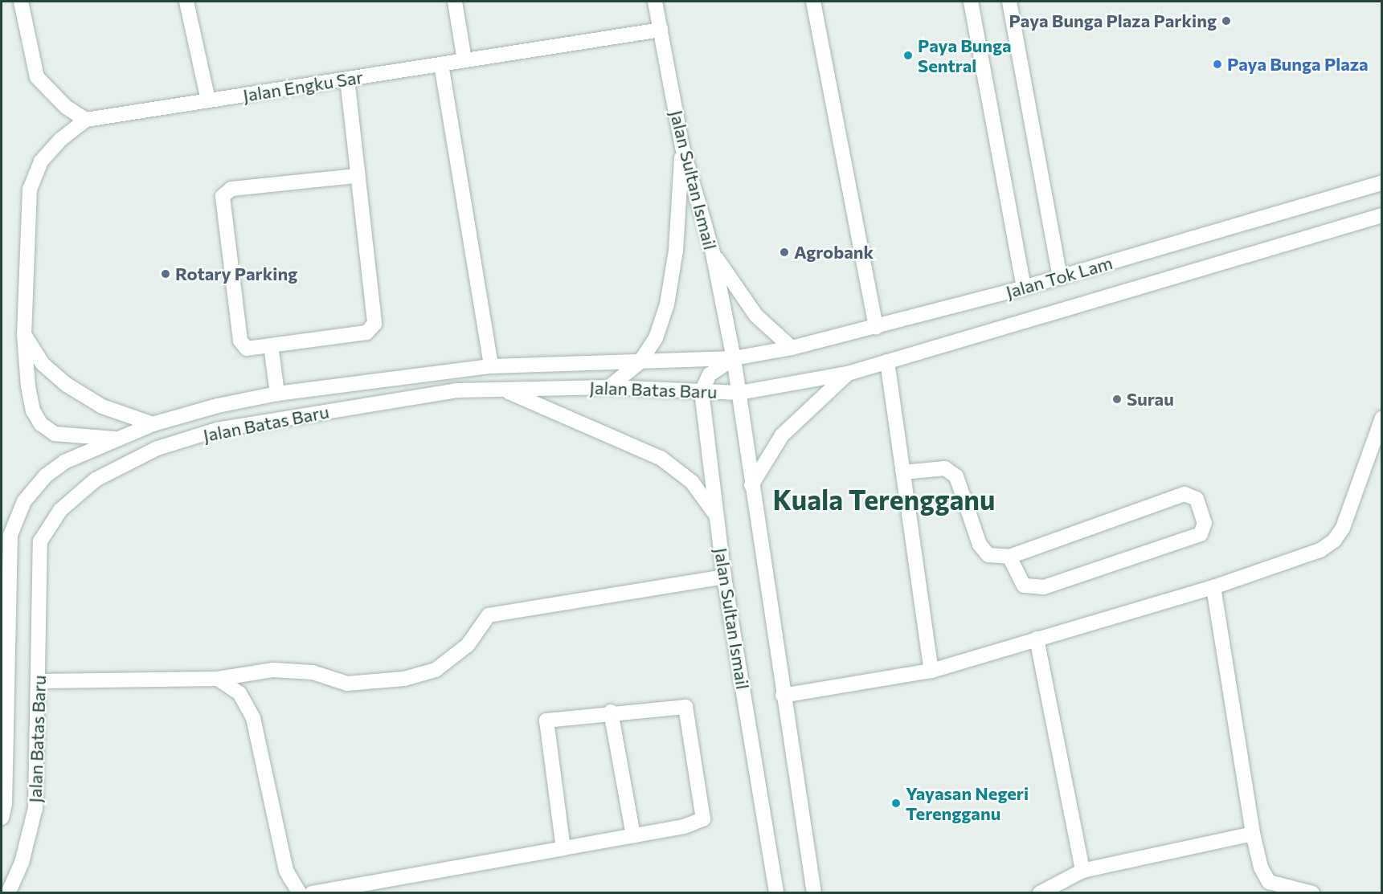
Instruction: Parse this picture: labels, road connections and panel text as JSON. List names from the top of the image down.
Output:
{
  "streets": {
    "main road": [
      "Jalan Engku Sar",
      "Jalan Sultan Ismail",
      "Jalan Tok Lam",
      "Jalan Batas Baru"
    ]
  },
  "crossings": [
    ["Jalan Engku Sar", "Jalan Sultan Ismail"],
    ["Jalan Sultan Ismail", "Jalan Tok Lam"],
    ["Jalan Sultan Ismail", "Jalan Batas Baru"],
    ["Jalan Tok Lam", "Jalan Batas Baru"]
  ],
  "districts": ["Kuala Terengganu"],
  "places": [
    "Paya Bunga Plaza Parking",
    "Paya Bunga Sentral",
    "Paya Bunga Plaza",
    "Agrobank",
    "Rotary Parking",
    "Surau",
    "Yayasan Negeri Terengganu"
  ]
}
